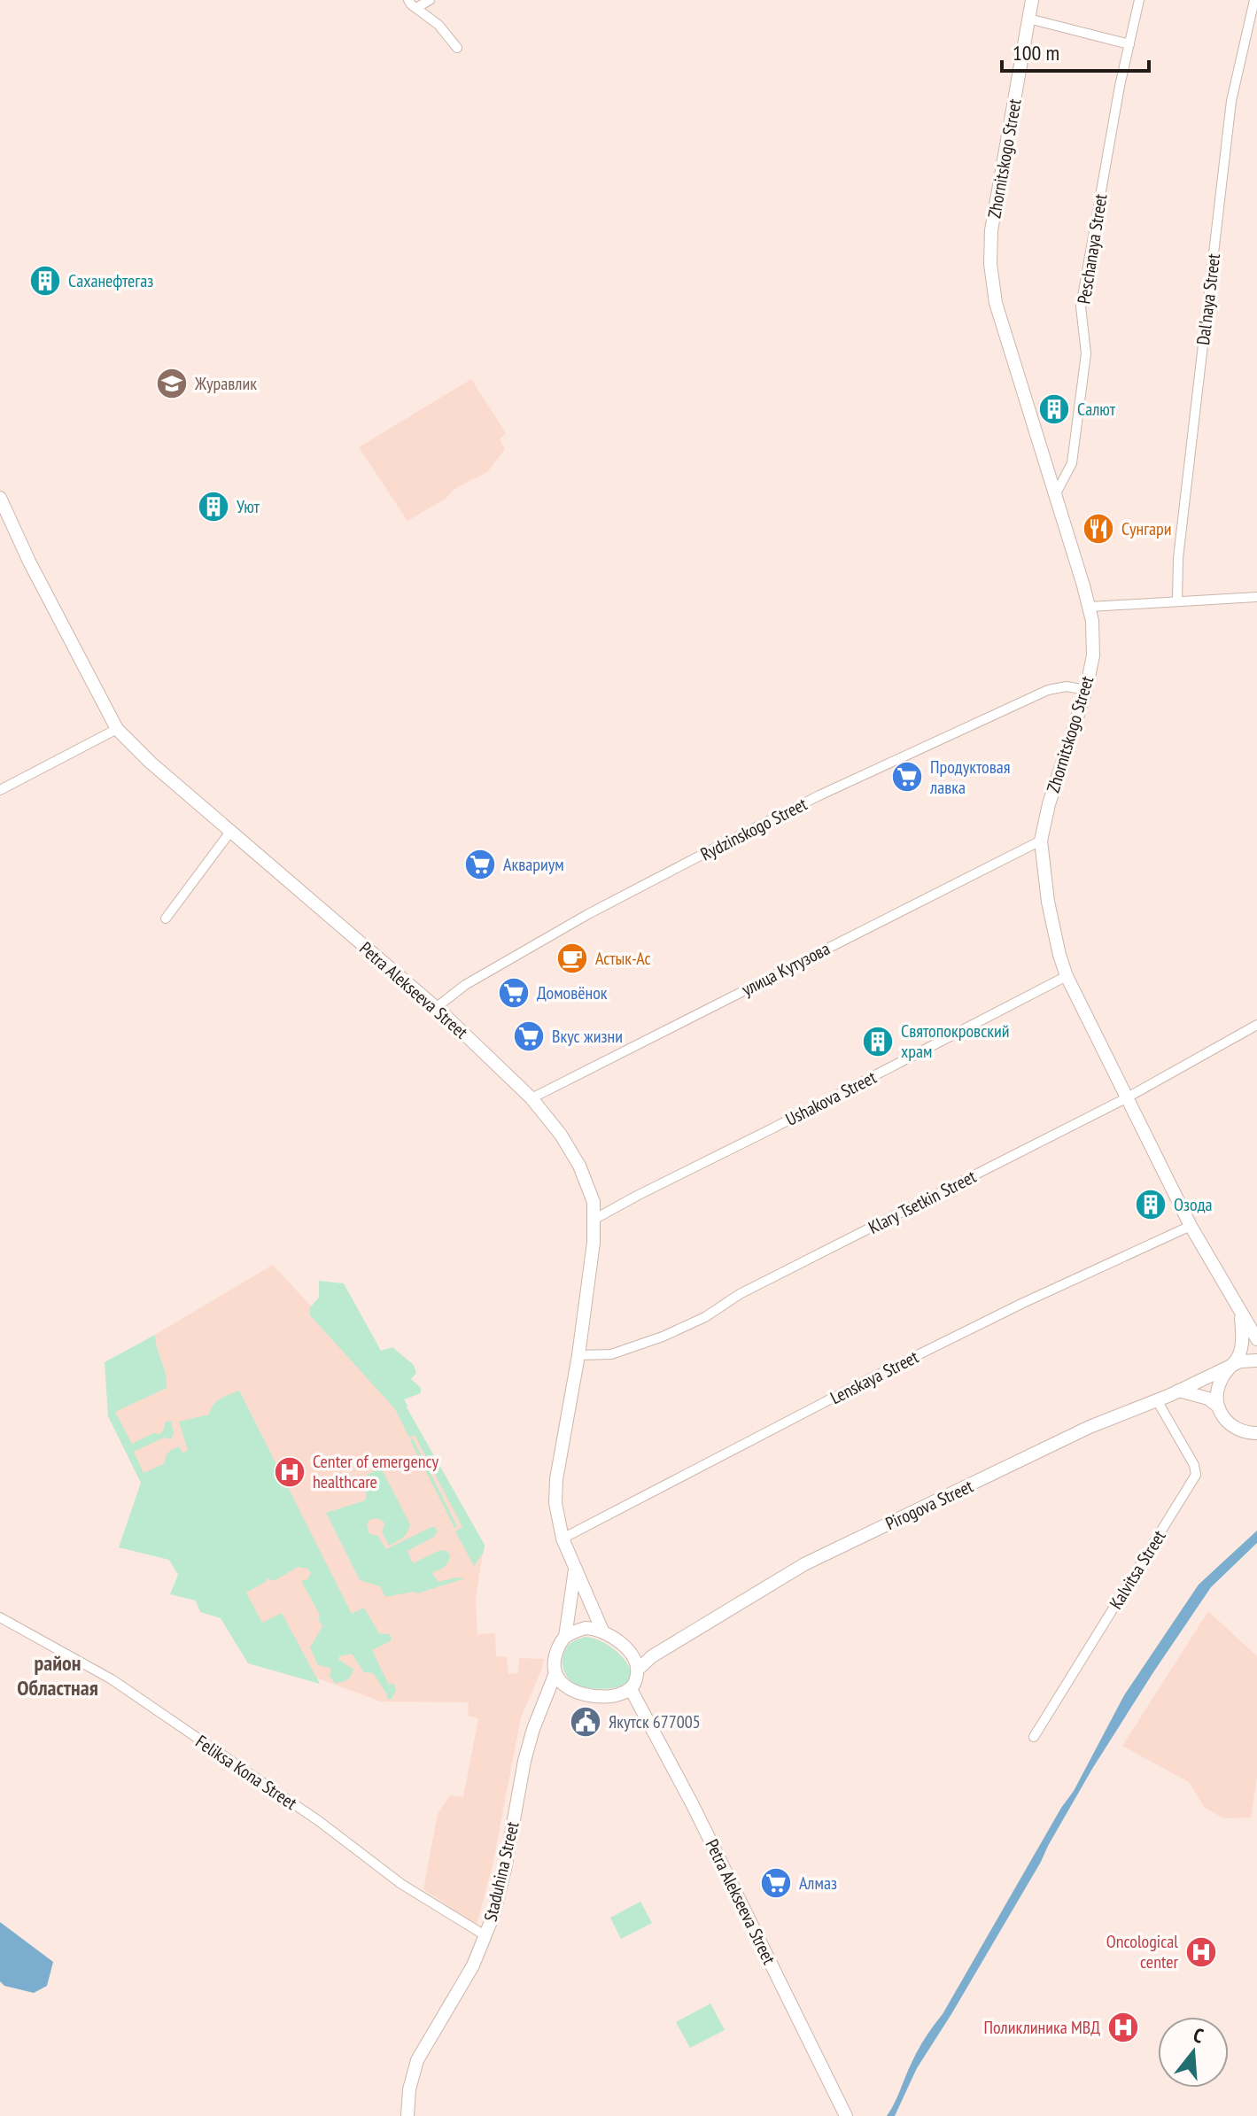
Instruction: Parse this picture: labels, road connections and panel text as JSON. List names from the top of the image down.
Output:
{
  "streets": {
    "street": [
      "Zhornitskogo Street",
      "Peschanaya Street",
      "Dal'naya Street",
      "Rydzinskogo Street",
      "улица Кутузова",
      "Petra Alekseeva Street",
      "Ushakova Street",
      "Klary Tsetkin Street",
      "Lenskaya Street",
      "Pirogova Street",
      "Kalvitsa Street",
      "Feliksa Kona Street",
      "Staduhina Street"
    ]
  },
  "crossings": [
    ["Zhornitskogo Street", "Peschanaya Street"],
    ["Zhornitskogo Street", "Rydzinskogo Street"],
    ["Zhornitskogo Street", "улица Кутузова"],
    ["Zhornitskogo Street", "Ushakova Street"],
    ["Zhornitskogo Street", "Klary Tsetkin Street"],
    ["Zhornitskogo Street", "Lenskaya Street"],
    ["Rydzinskogo Street", "Petra Alekseeva Street"],
    ["улица Кутузова", "Petra Alekseeva Street"],
    ["Petra Alekseeva Street", "Ushakova Street"],
    ["Petra Alekseeva Street", "Klary Tsetkin Street"],
    ["Petra Alekseeva Street", "Lenskaya Street"],
    ["Petra Alekseeva Street", "Pirogova Street"],
    ["Petra Alekseeva Street", "Staduhina Street"],
    ["Pirogova Street", "Kalvitsa Street"],
    ["Pirogova Street", "Staduhina Street"],
    ["Feliksa Kona Street", "Staduhina Street"]
  ],
  "districts": ["район Областная"],
  "places": {
    "building": [
      "Саханефтегаз",
      "Салют",
      "Уют",
      "Святопокровский храм",
      "Озода"
    ],
    "school or university": ["Журавлик"],
    "restaurant": ["Сунгари"],
    "supermarket": [
      "Продуктовая лавка",
      "Аквариум",
      "Домовёнок",
      "Вкус жизни",
      "Алмаз"
    ],
    "cafe": ["Астык-Ас"],
    "hospital": ["Center of emergency healthcare", "Oncological center", "Поликлиника МВД"],
    "public building": ["Якутск 677005"]
  },
  "scale_bar": "100 m",
  "north": "top"
}
